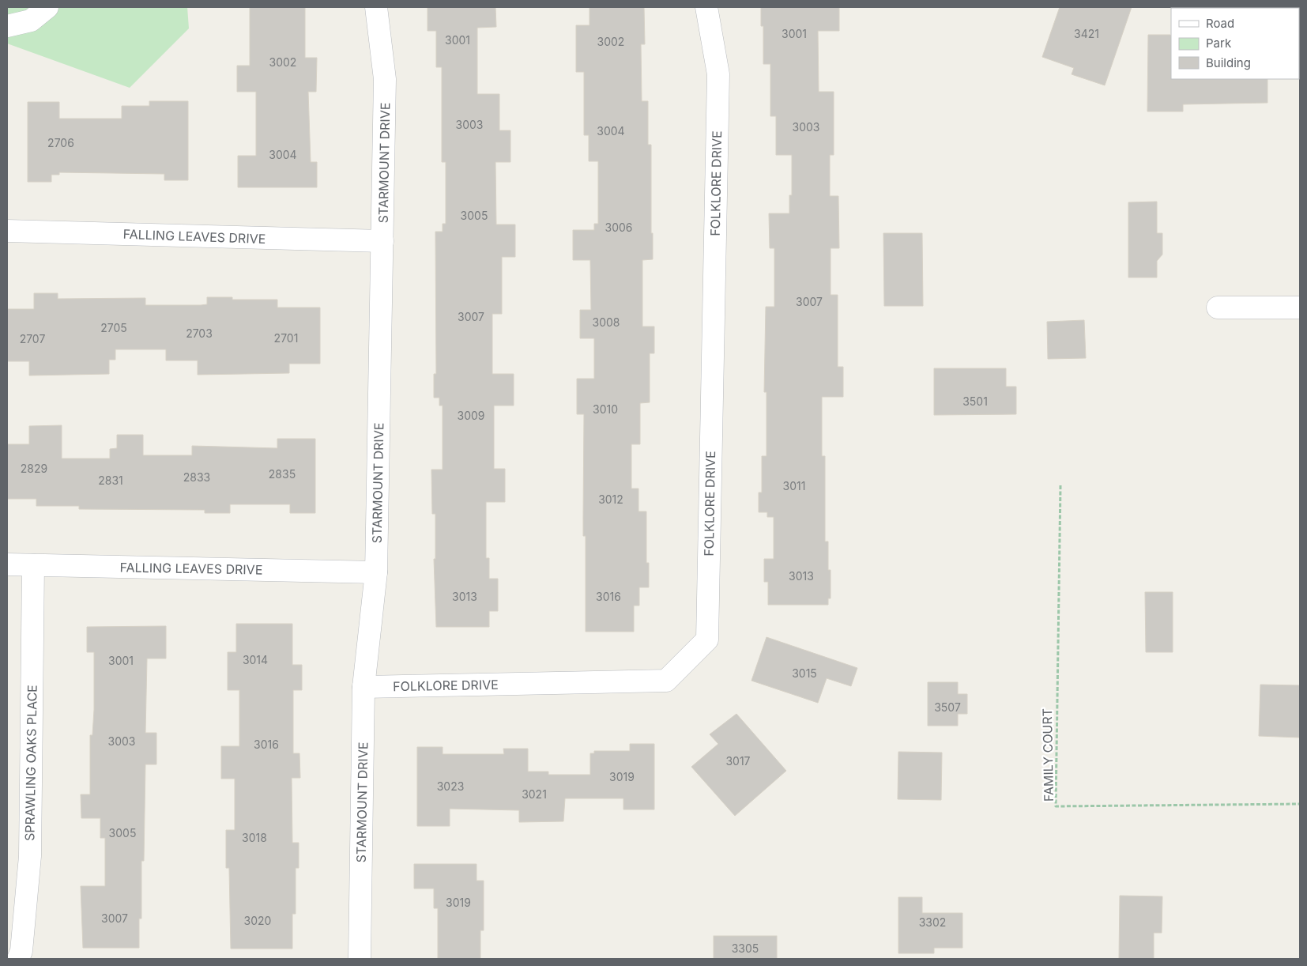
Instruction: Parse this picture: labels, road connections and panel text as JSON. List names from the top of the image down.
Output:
{
  "streets": {
    "street": [
      "STARMOUNT DRIVE",
      "FOLKLORE DRIVE",
      "FALLING LEAVES DRIVE",
      "SPRAWLING OAKS PLACE"
    ],
    "path": ["FAMILY COURT"]
  },
  "crossings": [
    ["STARMOUNT DRIVE", "FOLKLORE DRIVE"],
    ["STARMOUNT DRIVE", "FALLING LEAVES DRIVE"],
    ["FALLING LEAVES DRIVE", "SPRAWLING OAKS PLACE"]
  ],
  "house_numbers": [
    "3001",
    "3421",
    "3001",
    "3002",
    "3002",
    "3003",
    "3003",
    "3004",
    "2706",
    "3004",
    "3005",
    "3006",
    "3007",
    "3007",
    "3008",
    "2705",
    "2703",
    "2701",
    "2707",
    "3501",
    "3010",
    "3009",
    "2829",
    "2835",
    "2833",
    "2831",
    "3011",
    "3012",
    "3013",
    "3013",
    "3016",
    "3014",
    "3001",
    "3015",
    "3507",
    "3003",
    "3016",
    "3017",
    "3019",
    "3023",
    "3021",
    "3005",
    "3018",
    "3019",
    "3007",
    "3020",
    "3302",
    "3305"
  ],
  "legend": ["Road", "Park", "Building"]
}
